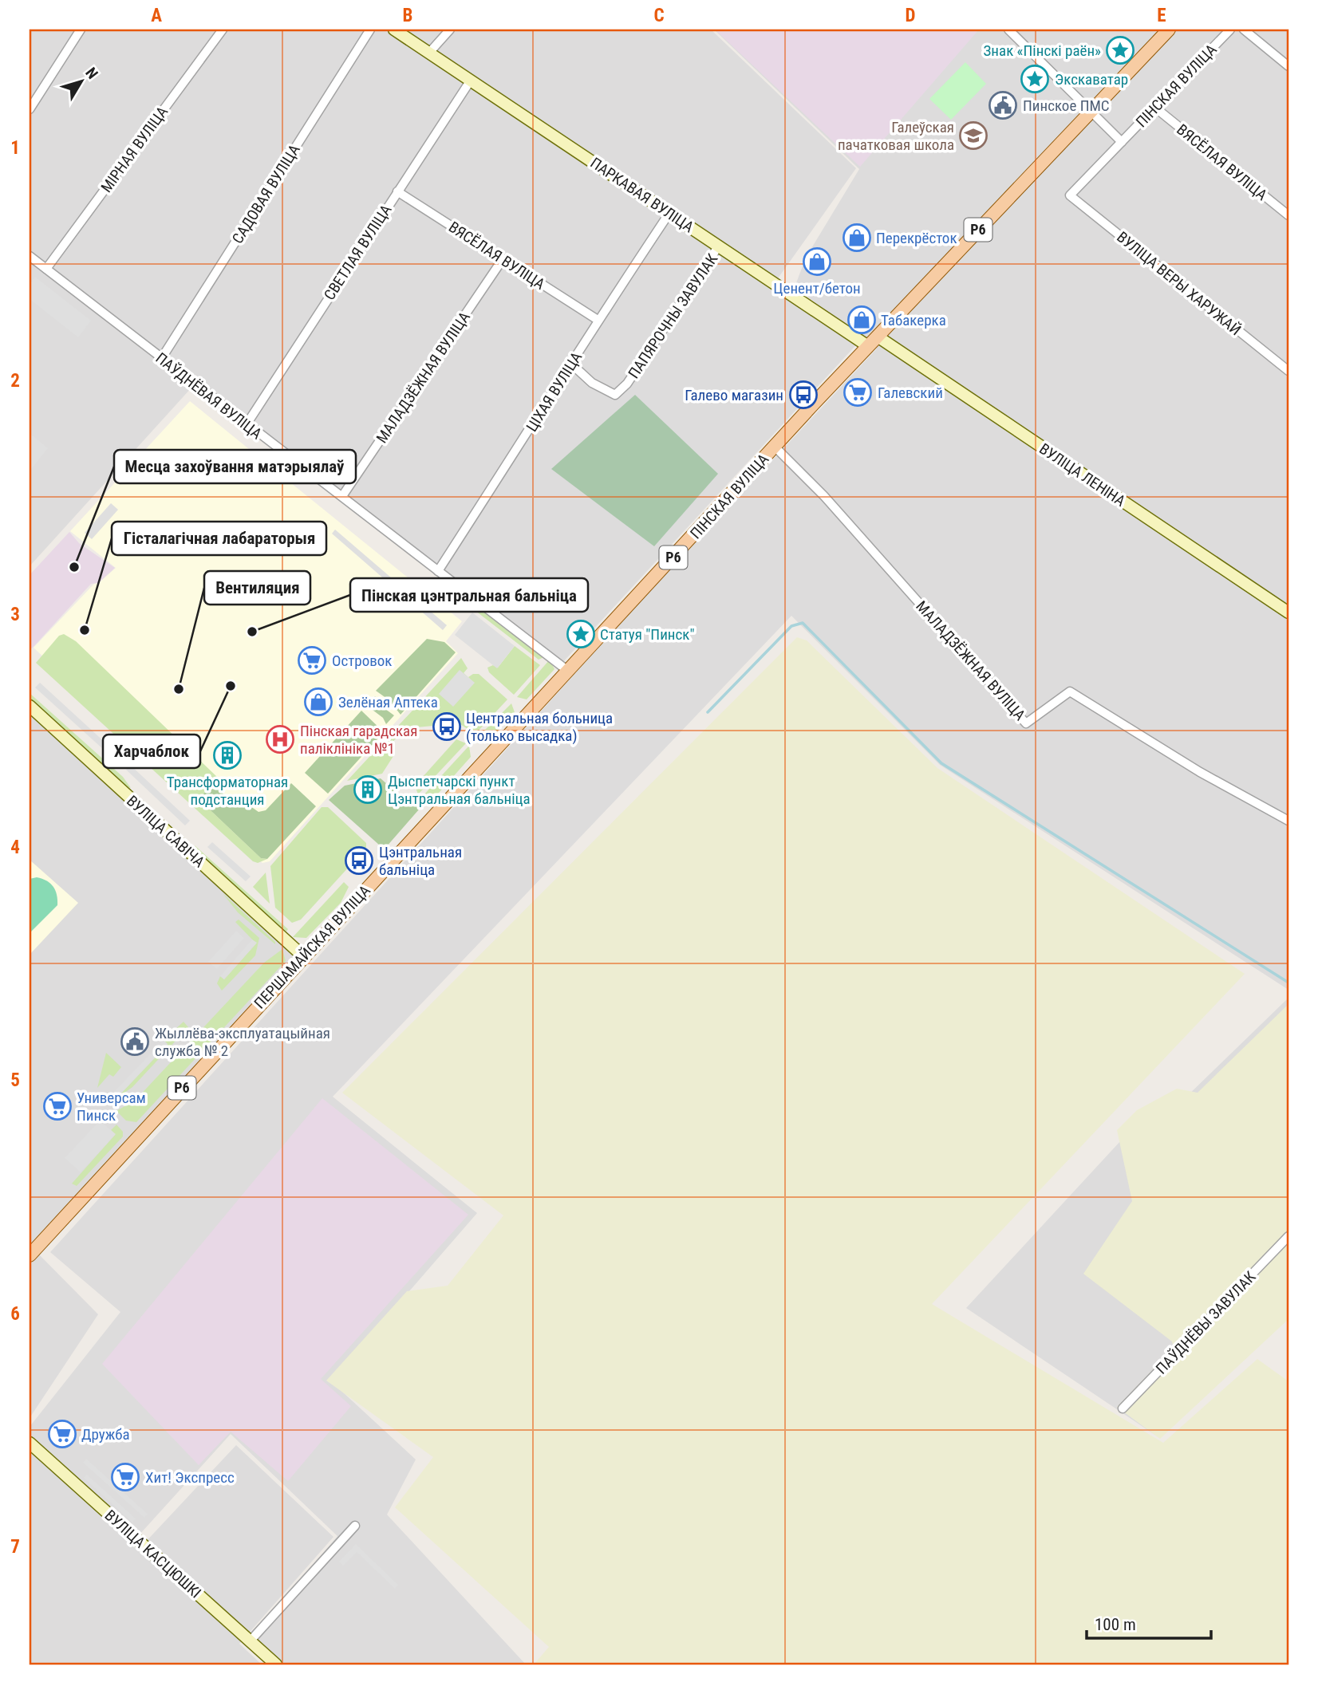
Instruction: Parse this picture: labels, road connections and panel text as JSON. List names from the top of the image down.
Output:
{
  "streets": {
    "main road": ["ПІНСКАЯ ВУЛІЦА", "Р6", "ПЕРШАМАЙСКАЯ ВУЛІЦА"],
    "street": [
      "МІРНАЯ ВУЛІЦА",
      "ВЯСЁЛАЯ ВУЛІЦА",
      "САДОВАЯ ВУЛІЦА",
      "ПАРКАВАЯ ВУЛІЦА",
      "СВЕТЛАЯ ВУЛІЦА",
      "ВУЛІЦА ВЕРЫ ХАРУЖАЙ",
      "ПАПЯРОЧНЫ ЗАВУЛАК",
      "МАЛАДЗЁЖНАЯ ВУЛІЦА",
      "ЦІХАЯ ВУЛІЦА",
      "ПАЎДНЁВАЯ ВУЛІЦА",
      "ВУЛІЦА ЛЕНІНА",
      "ВУЛІЦА САВІЧА",
      "ПАЎДНЁВЫ ЗАВУЛАК",
      "ВУЛІЦА КАСЦЮШКІ"
    ]
  },
  "crossings": [
    ["ПІНСКАЯ ВУЛІЦА", "ВЯСЁЛАЯ ВУЛІЦА"],
    ["ПІНСКАЯ ВУЛІЦА", "ВУЛІЦА ВЕРЫ ХАРУЖАЙ"],
    ["ПІНСКАЯ ВУЛІЦА", "МАЛАДЗЁЖНАЯ ВУЛІЦА"],
    ["ПІНСКАЯ ВУЛІЦА", "ПАЎДНЁВАЯ ВУЛІЦА"],
    ["ПІНСКАЯ ВУЛІЦА", "ВУЛІЦА ЛЕНІНА"],
    ["ПІНСКАЯ ВУЛІЦА", "ПЕРШАМАЙСКАЯ ВУЛІЦА"],
    ["МІРНАЯ ВУЛІЦА", "ПАЎДНЁВАЯ ВУЛІЦА"],
    ["ВЯСЁЛАЯ ВУЛІЦА", "СВЕТЛАЯ ВУЛІЦА"],
    ["ВЯСЁЛАЯ ВУЛІЦА", "МАЛАДЗЁЖНАЯ ВУЛІЦА"],
    ["ВЯСЁЛАЯ ВУЛІЦА", "ЦІХАЯ ВУЛІЦА"],
    ["САДОВАЯ ВУЛІЦА", "ПАЎДНЁВАЯ ВУЛІЦА"],
    ["ПАРКАВАЯ ВУЛІЦА", "СВЕТЛАЯ ВУЛІЦА"],
    ["ПАРКАВАЯ ВУЛІЦА", "ПАПЯРОЧНЫ ЗАВУЛАК"],
    ["ПАРКАВАЯ ВУЛІЦА", "ЦІХАЯ ВУЛІЦА"],
    ["ПАРКАВАЯ ВУЛІЦА", "ВУЛІЦА ЛЕНІНА"],
    ["СВЕТЛАЯ ВУЛІЦА", "ПАЎДНЁВАЯ ВУЛІЦА"],
    ["ПАПЯРОЧНЫ ЗАВУЛАК", "ЦІХАЯ ВУЛІЦА"],
    ["МАЛАДЗЁЖНАЯ ВУЛІЦА", "ПАЎДНЁВАЯ ВУЛІЦА"],
    ["ЦІХАЯ ВУЛІЦА", "ПАЎДНЁВАЯ ВУЛІЦА"],
    ["ПАЎДНЁВАЯ ВУЛІЦА", "ПЕРШАМАЙСКАЯ ВУЛІЦА"],
    ["ВУЛІЦА САВІЧА", "ПЕРШАМАЙСКАЯ ВУЛІЦА"]
  ],
  "places": {
    "place": ["Знак «Пінскі раён»", "Экскаватар", "Статуя \"Пинск\""],
    "public building": ["Пинское ПМС", "Жыллёва-эксплуатацыйная служба № 2"],
    "school or university": ["Галеўская пачатковая школа"],
    "shop": [
      "Перекрёсток",
      "Ценент/бетон",
      "Табакерка",
      "Зелёная Аптека"
    ],
    "supermarket": [
      "Галевский",
      "Островок",
      "Универсам Пинск",
      "Дружба",
      "Хит! Экспресс"
    ],
    "bus stop": ["Галево магазин", "Центральная больница (только высадка)", "Цэнтральная бальніца"],
    "other": [
      "Месца захоўвання матэрыялаў",
      "Гісталагічная лабараторыя",
      "Пінская цэнтральная бальніца",
      "Харчаблок",
      "Вентиляция"
    ],
    "hospital": ["Пінская гарадская паліклініка №1"],
    "building": ["Трансформаторная подстанция", "Дыспетчарскі пункт Цэнтральная бальніца"]
  },
  "scale_bar": "100 m",
  "north": "top right",
  "grid": {
    "columns": [
      "A",
      "B",
      "C",
      "D",
      "E"
    ],
    "rows": [
      "1",
      "2",
      "3",
      "4",
      "5",
      "6",
      "7"
    ]
  }
}
